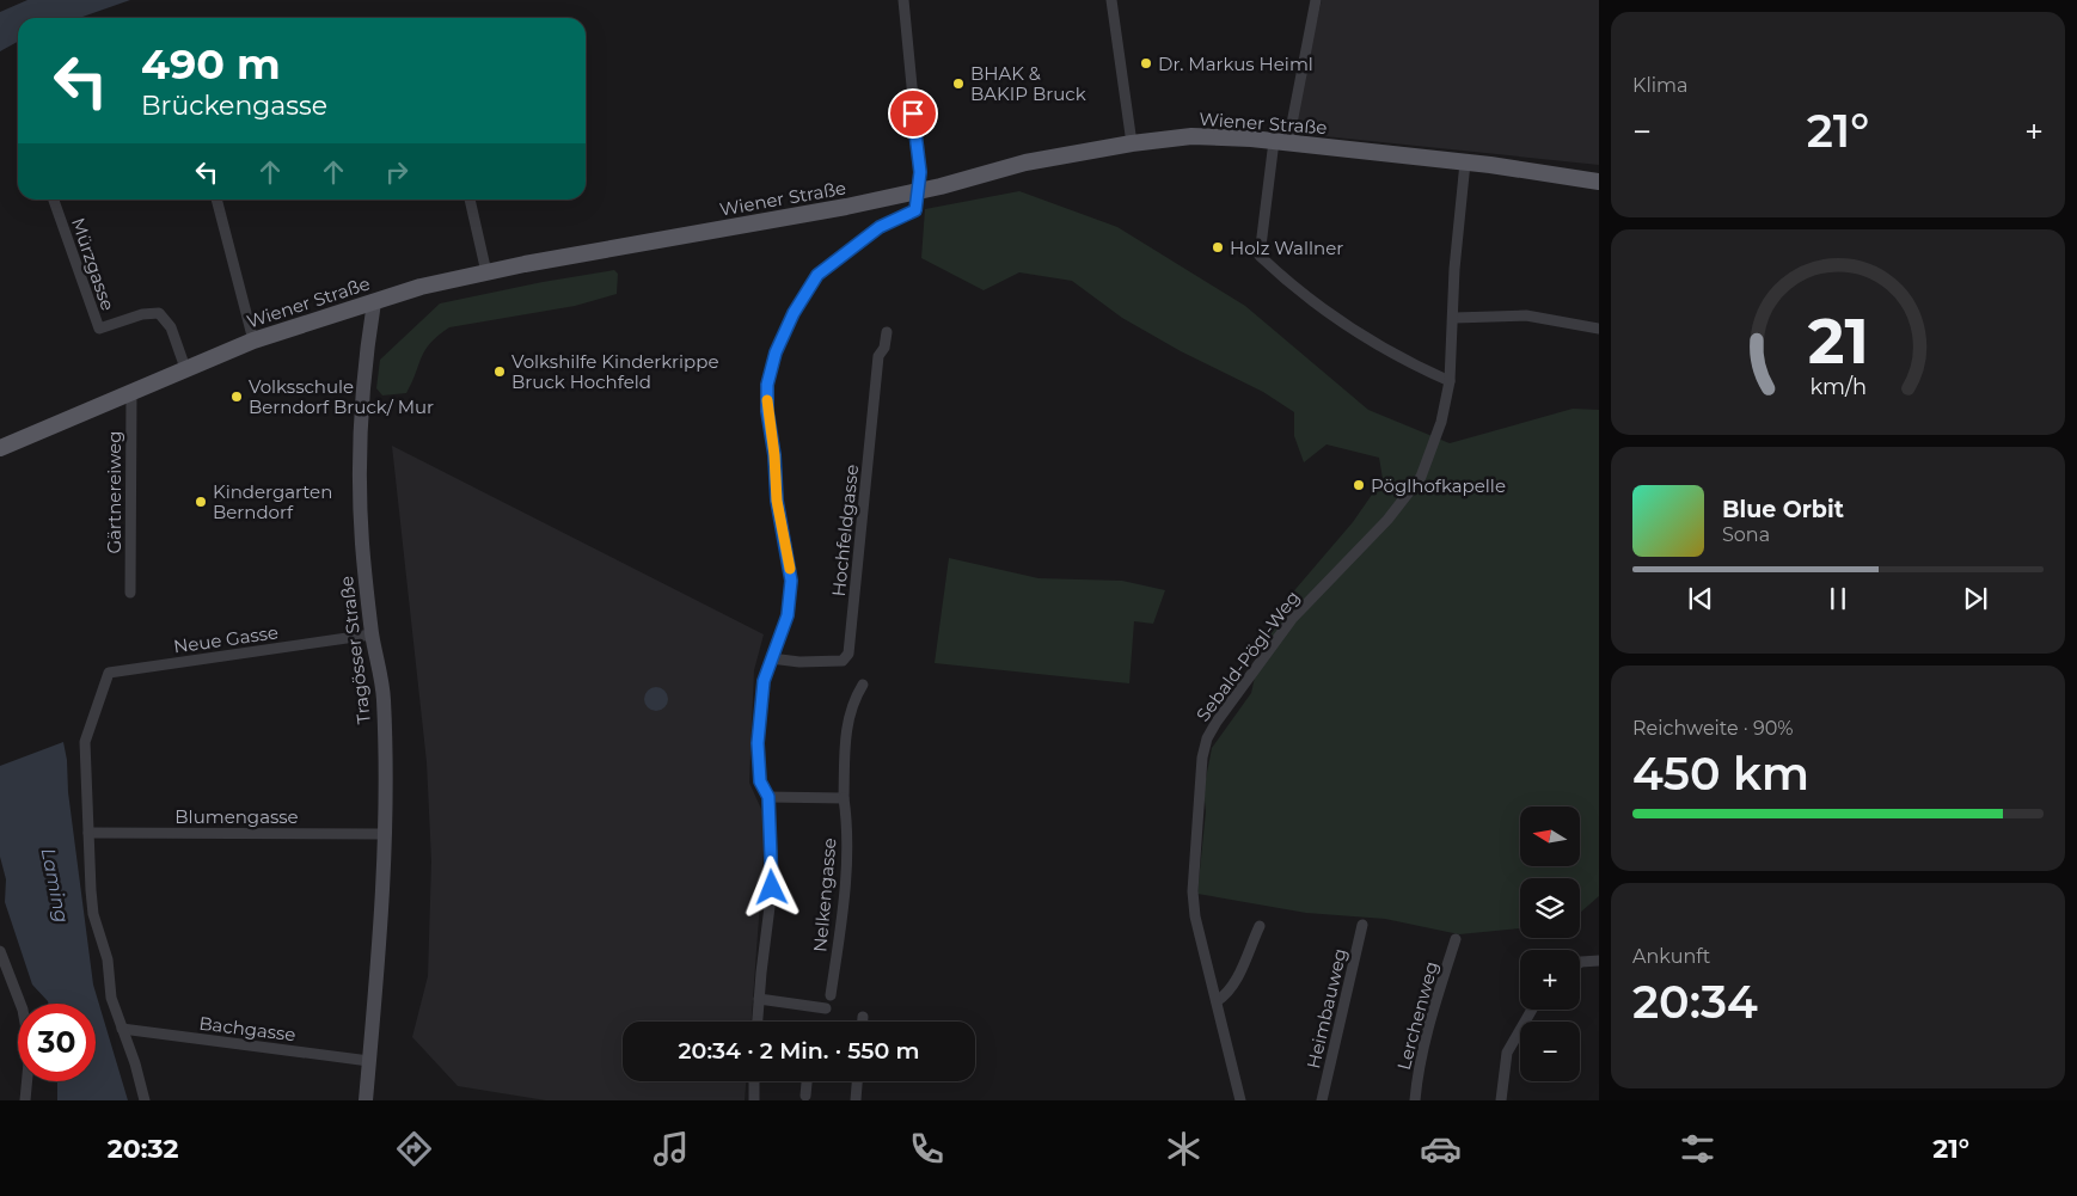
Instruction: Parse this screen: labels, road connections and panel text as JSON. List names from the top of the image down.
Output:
{
  "streets": {
    "main road": ["Wiener Straße", "Tragösser Straße"],
    "street": [
      "Mürzgasse",
      "Gärtnereiweg",
      "Hochfeldgasse",
      "Neue Gasse",
      "Sebald-Pögl-Weg",
      "Blumengasse",
      "Nelkengasse",
      "Heimbauweg",
      "Lerchenweg",
      "Bachgasse"
    ]
  },
  "crossings": [
    ["Wiener Straße", "Mürzgasse"],
    ["Wiener Straße", "Gärtnereiweg"],
    ["Wiener Straße", "Tragösser Straße"],
    ["Wiener Straße", "Sebald-Pögl-Weg"],
    ["Neue Gasse", "Tragösser Straße"],
    ["Neue Gasse", "Blumengasse"],
    ["Tragösser Straße", "Blumengasse"],
    ["Tragösser Straße", "Bachgasse"]
  ],
  "water": ["Laming"],
  "places": [
    "Dr. Markus Heiml",
    "BHAK & BAKIP Bruck",
    "Holz Wallner",
    "Volkshilfe Kinderkrippe Bruck Hochfeld",
    "Volksschule Berndorf Bruck/ Mur",
    "Pöglhofkapelle",
    "Kindergarten Berndorf"
  ],
  "north": "left",
  "page": {
    "tile": [
      "Klima",
      ["Reichweite · 90%", "450 km"],
      ["Ankunft", "20:34"]
    ],
    "turn": ["490 m", "Brückengasse"],
    "heat": ["−", "21°", "+"],
    "song": ["Blue Orbit", "Sona"],
    "map_buttons": ["+", "−"],
    "limit": "30",
    "trip": "20:34 · 2 Min. · 550 m",
    "tabs": ["20:32", "21°"],
    "gauge": ["21", "km/h"]
  }
}
